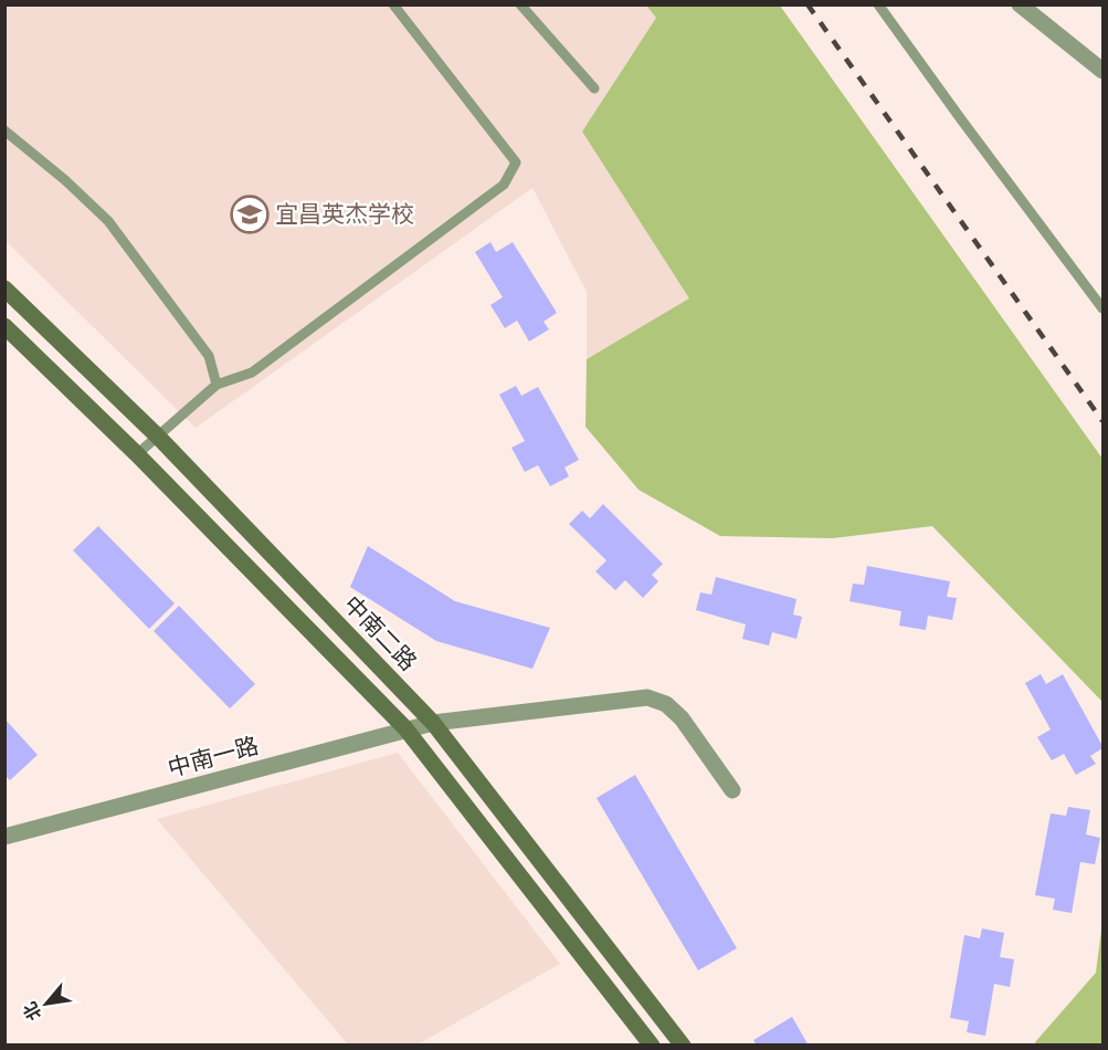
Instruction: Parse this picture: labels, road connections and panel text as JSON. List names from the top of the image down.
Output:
{
  "streets": {
    "main road": ["中南二路"],
    "street": ["中南一路"]
  },
  "crossings": [
    ["中南二路", "中南一路"]
  ],
  "places": {
    "school or university": ["宜昌英杰学校"]
  },
  "north": "bottom left"
}
